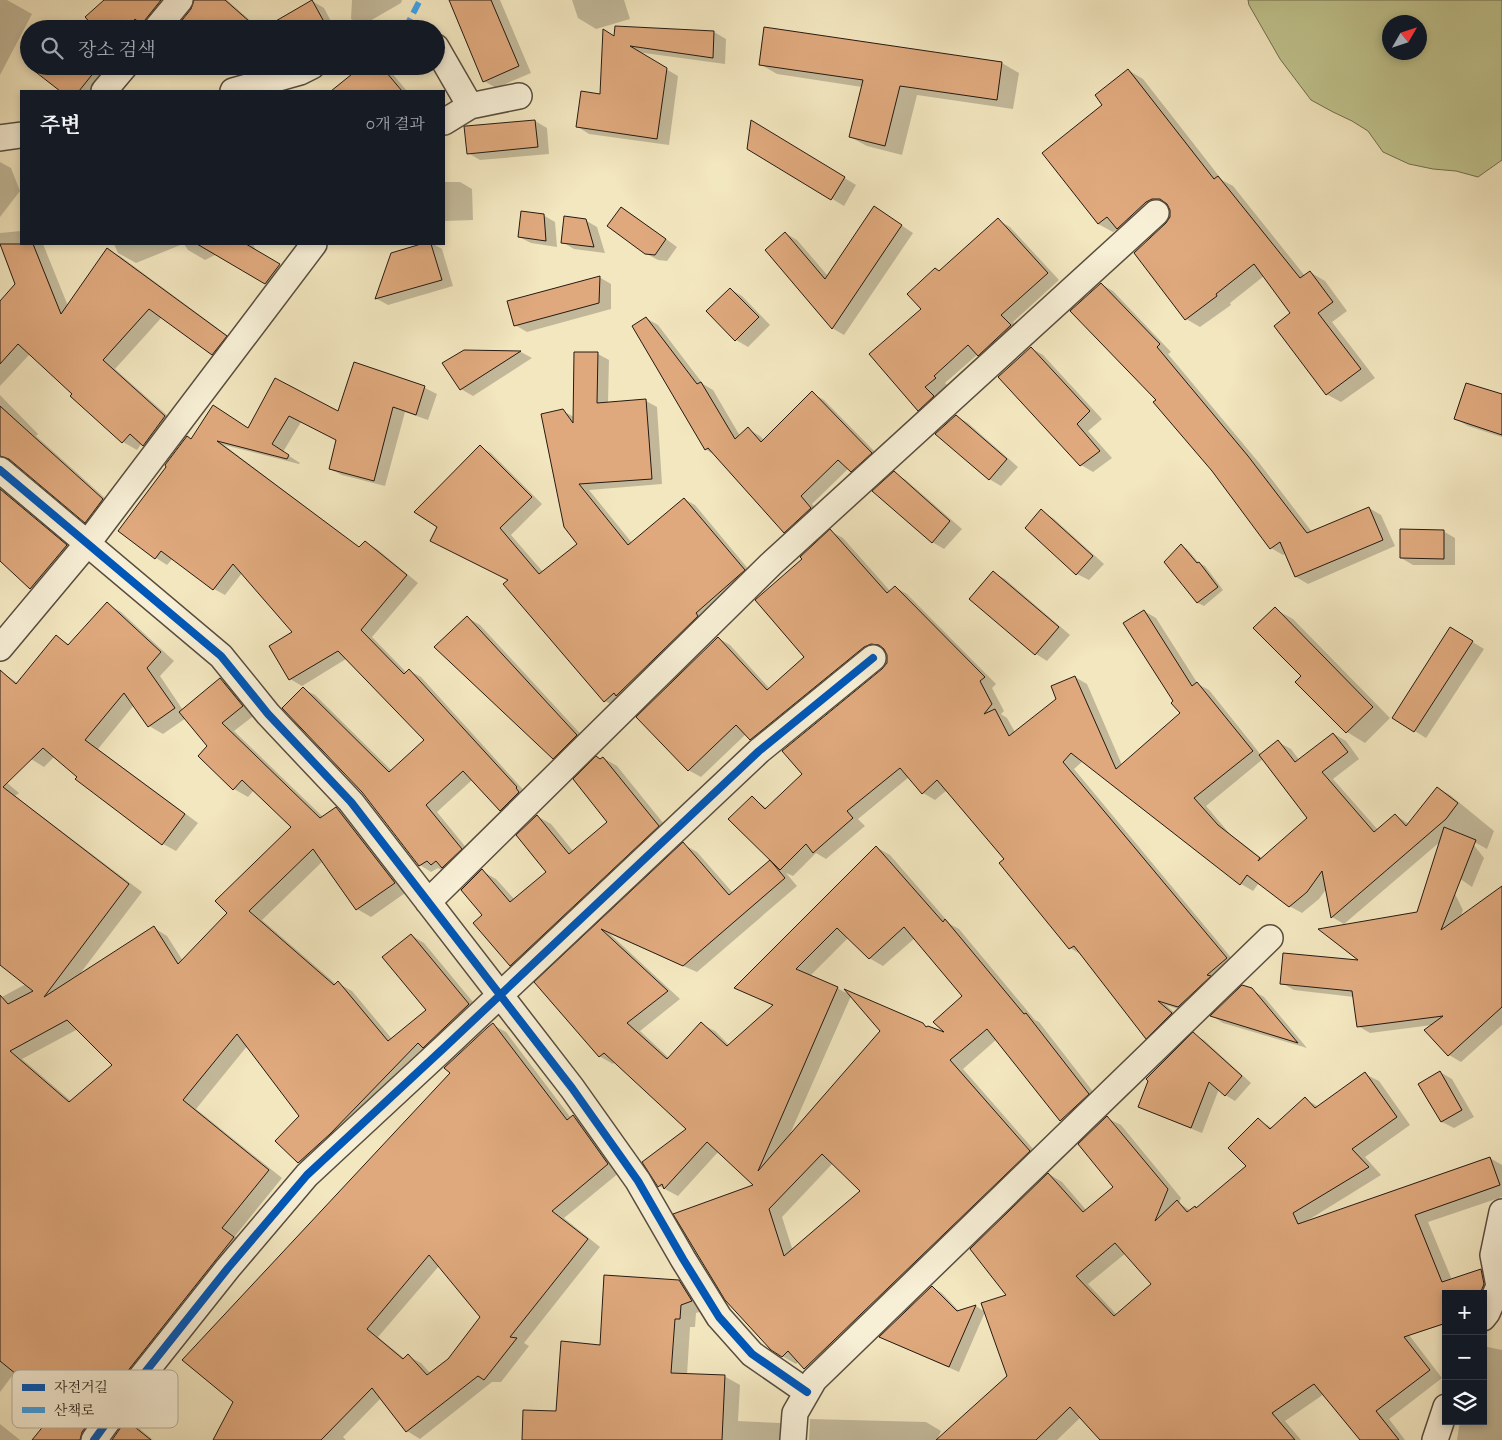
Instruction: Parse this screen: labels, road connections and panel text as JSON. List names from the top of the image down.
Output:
{
  "legend": ["자전거길", "산책로"],
  "north": "top right",
  "page": {
    "search": "장소 검색",
    "heading": ["주변", "0개 결과"],
    "map_buttons": ["+", "−"]
  }
}
